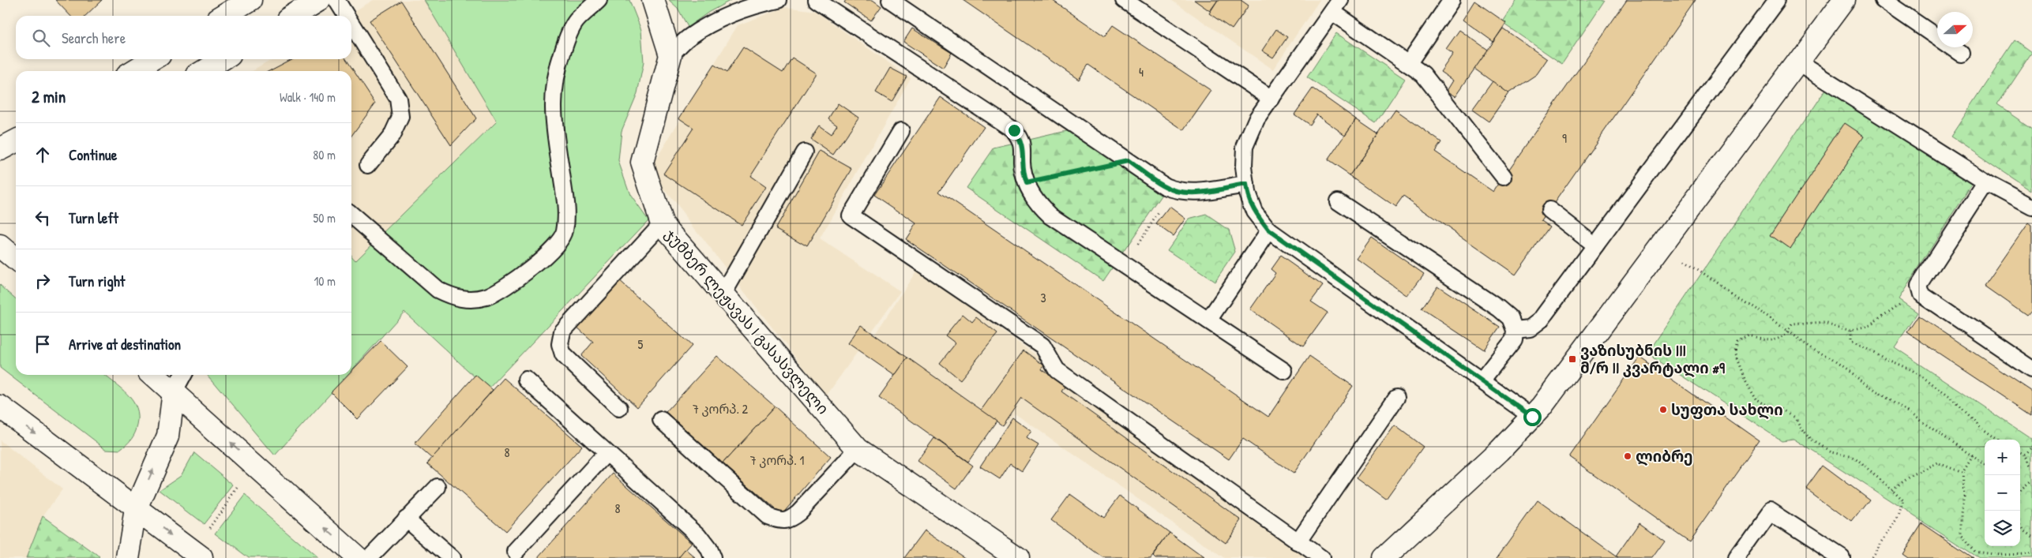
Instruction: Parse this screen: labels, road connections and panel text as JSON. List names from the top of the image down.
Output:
{
  "streets": {
    "street": ["ჯუმბერ ლეჟავას I გასასვლელი"]
  },
  "places": {
    "transit": ["ვაზისუბნის III მ/რ II კვარტალი #9"],
    "other": ["სუფთა სახლი", "ლიბრე"]
  },
  "house_numbers": [
    "4",
    "9",
    "3",
    "5",
    "7 კორპ. 2",
    "8",
    "7 კორპ. 1",
    "8"
  ],
  "north": "right",
  "page": {
    "search": "Search here",
    "heading": ["2 min", "Walk · 140 m"],
    "list": [
      ["Continue", "80 m"],
      ["Turn left", "50 m"],
      ["Turn right", "10 m"],
      "Arrive at destination"
    ],
    "map_buttons": ["+", "−"]
  }
}
